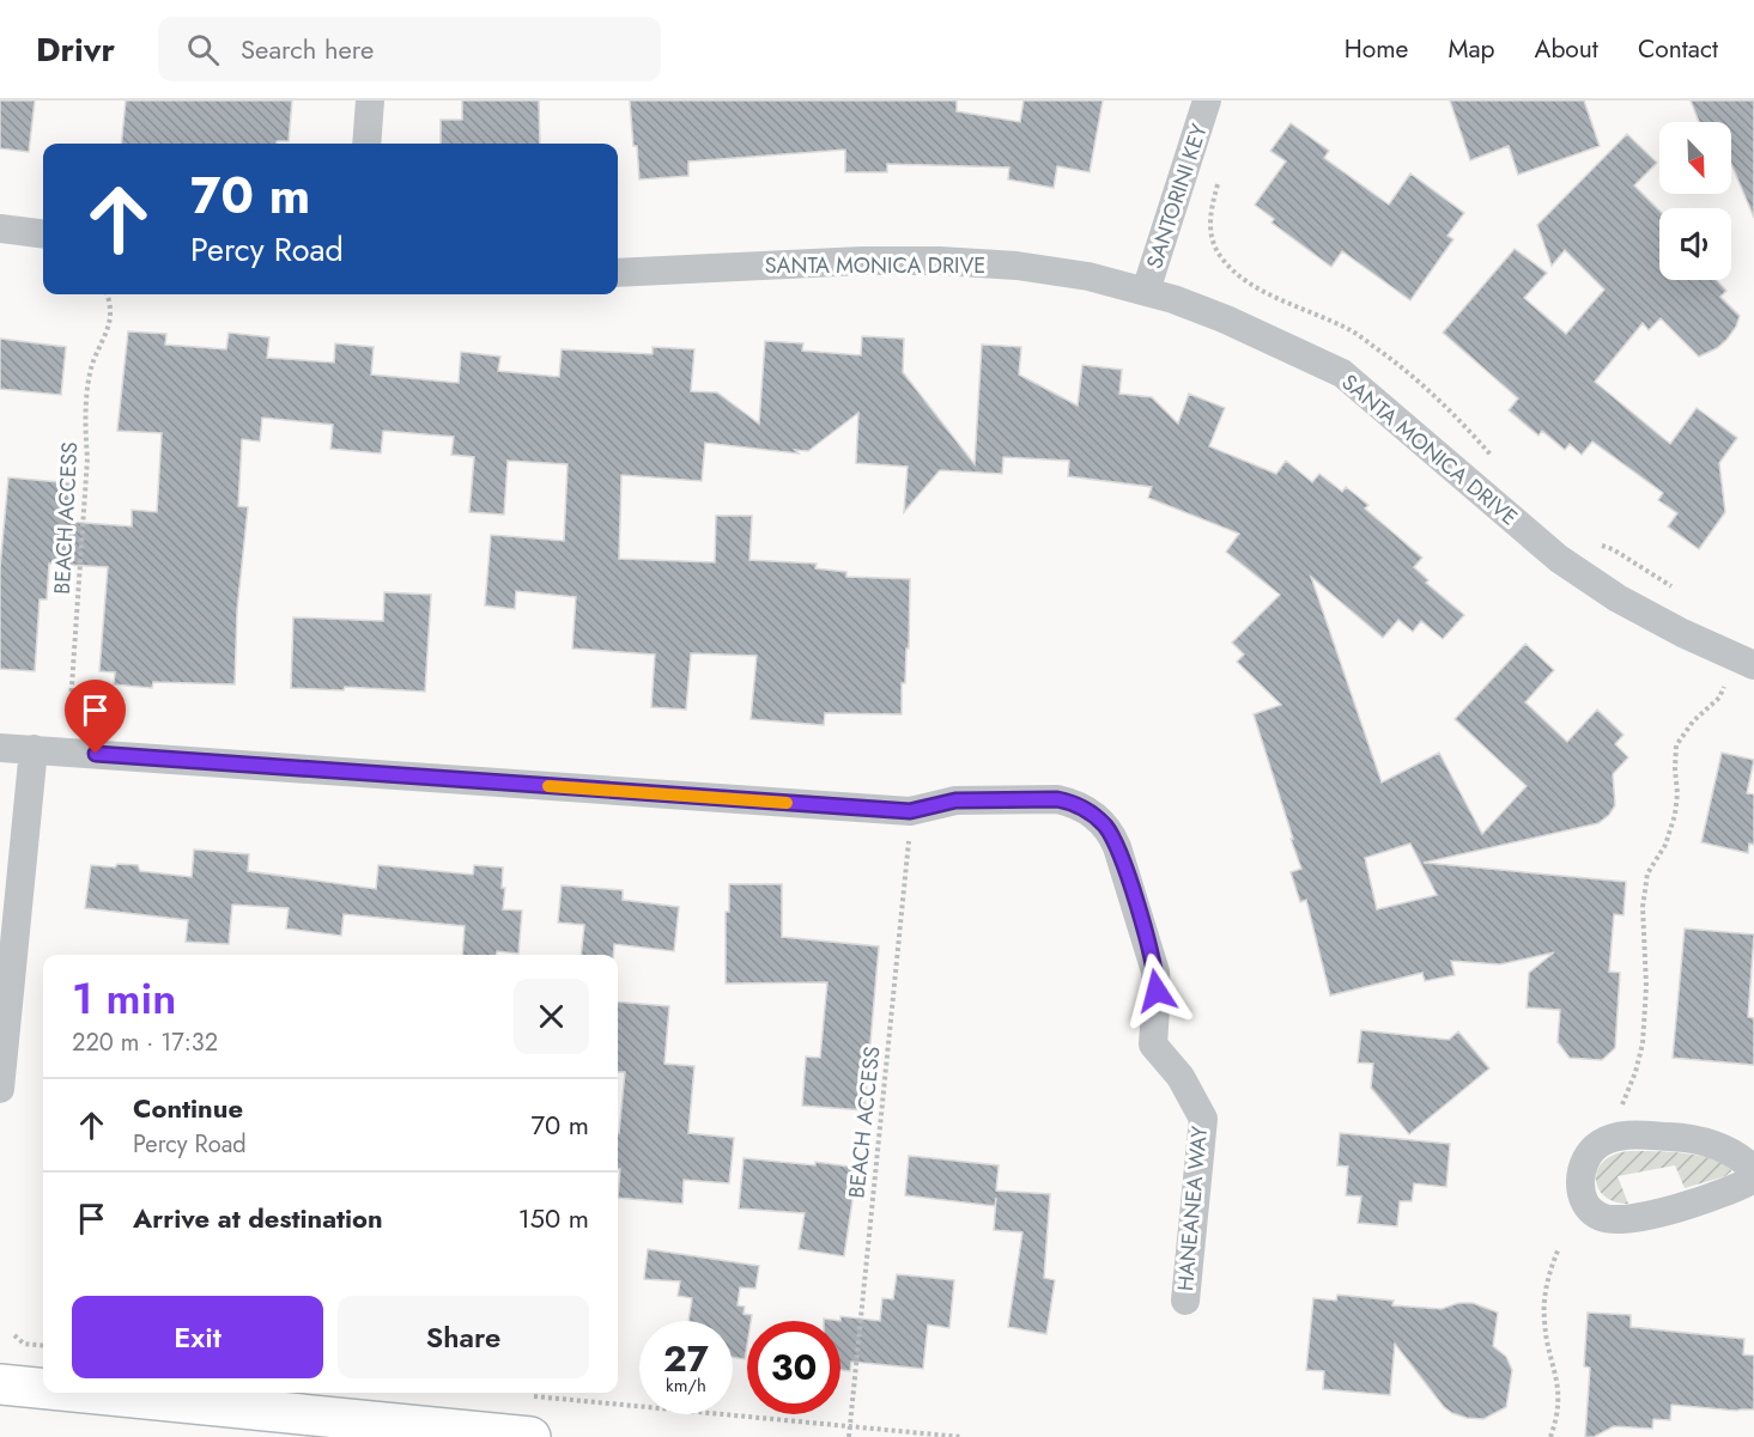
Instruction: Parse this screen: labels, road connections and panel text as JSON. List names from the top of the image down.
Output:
{
  "streets": {
    "street": ["SANTORINI KEY", "SANTA MONICA DRIVE", "HANEANEA WAY"],
    "path": ["BEACH ACCESS"]
  },
  "crossings": [
    ["SANTORINI KEY", "SANTA MONICA DRIVE"],
    ["BEACH ACCESS", "HANEANEA WAY"]
  ],
  "north": "bottom right",
  "page": {
    "header": "Drivr",
    "search": "Search here",
    "nav": [
      "Home",
      "Map",
      "About",
      "Contact"
    ],
    "turn": ["70 m", "Percy Road"],
    "heading": ["1 min", "220 m · 17:32"],
    "list": [
      {
        "name": "Continue",
        "note": "Percy Road",
        "value": "70 m"
      },
      {
        "name": "Arrive at destination",
        "value": "150 m"
      }
    ],
    "buttons": ["Exit", "Share"],
    "speed": "27 km/h",
    "limit": "30"
  }
}
